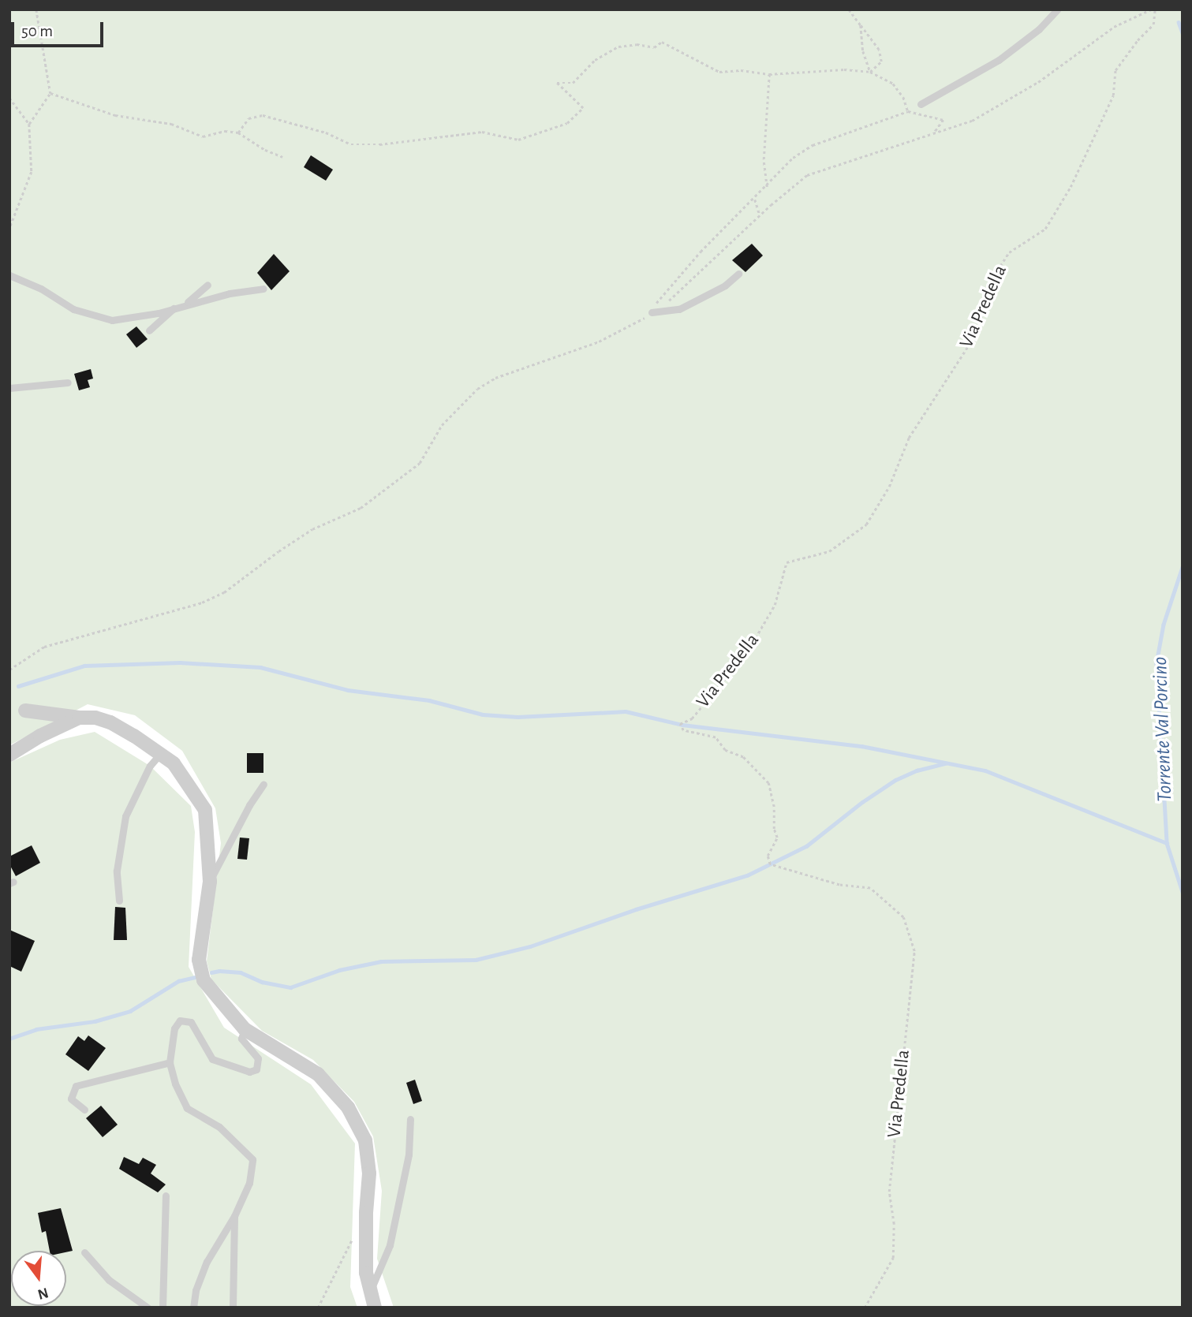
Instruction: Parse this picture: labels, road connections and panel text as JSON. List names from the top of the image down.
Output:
{
  "streets": {
    "path": ["Via Predella"]
  },
  "water": ["Torrente Val Porcino"],
  "scale_bar": "50 m",
  "north": "bottom"
}
